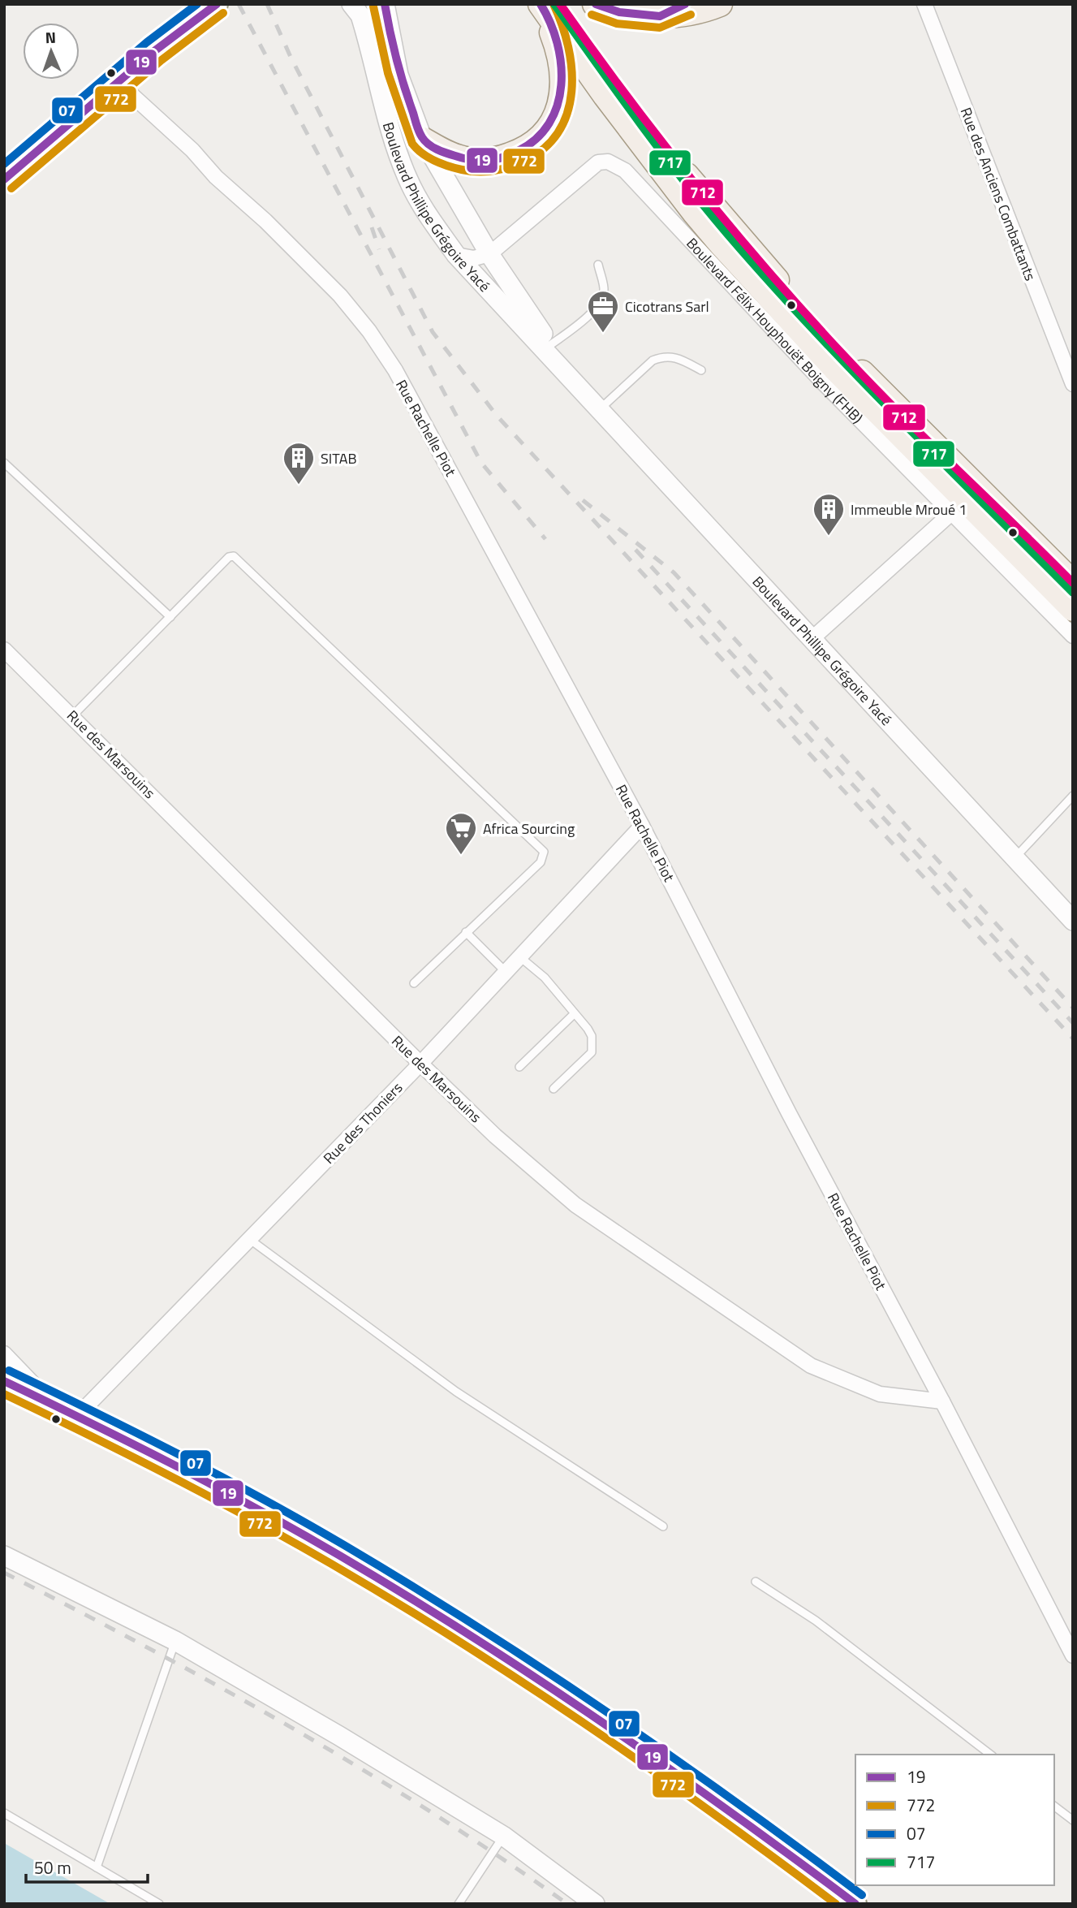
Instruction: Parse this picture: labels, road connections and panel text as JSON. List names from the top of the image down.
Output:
{
  "streets": {
    "main road": ["Boulevard Félix Houphouët Boigny (FHB)"],
    "street": [
      "Rue des Anciens Combattants",
      "Boulevard Phillipe Grégoire Yacé",
      "Rue Rachelle Piot",
      "Rue des Marsouins",
      "Rue des Thoniers"
    ]
  },
  "crossings": [
    ["Boulevard Phillipe Grégoire Yacé", "Boulevard Félix Houphouët Boigny (FHB)"],
    ["Rue Rachelle Piot", "Rue des Marsouins"],
    ["Rue Rachelle Piot", "Rue des Thoniers"],
    ["Rue des Marsouins", "Rue des Thoniers"]
  ],
  "places": {
    "office": ["Cicotrans Sarl"],
    "building": ["SITAB", "Immeuble Mroué 1"],
    "supermarket": ["Africa Sourcing"]
  },
  "lines": [
    "transit line 19",
    "transit line 772",
    "transit line 07",
    "transit line 717",
    "transit line 712"
  ],
  "legend": [
    "19",
    "772",
    "07",
    "717"
  ],
  "scale_bar": "50 m",
  "north": "top"
}
